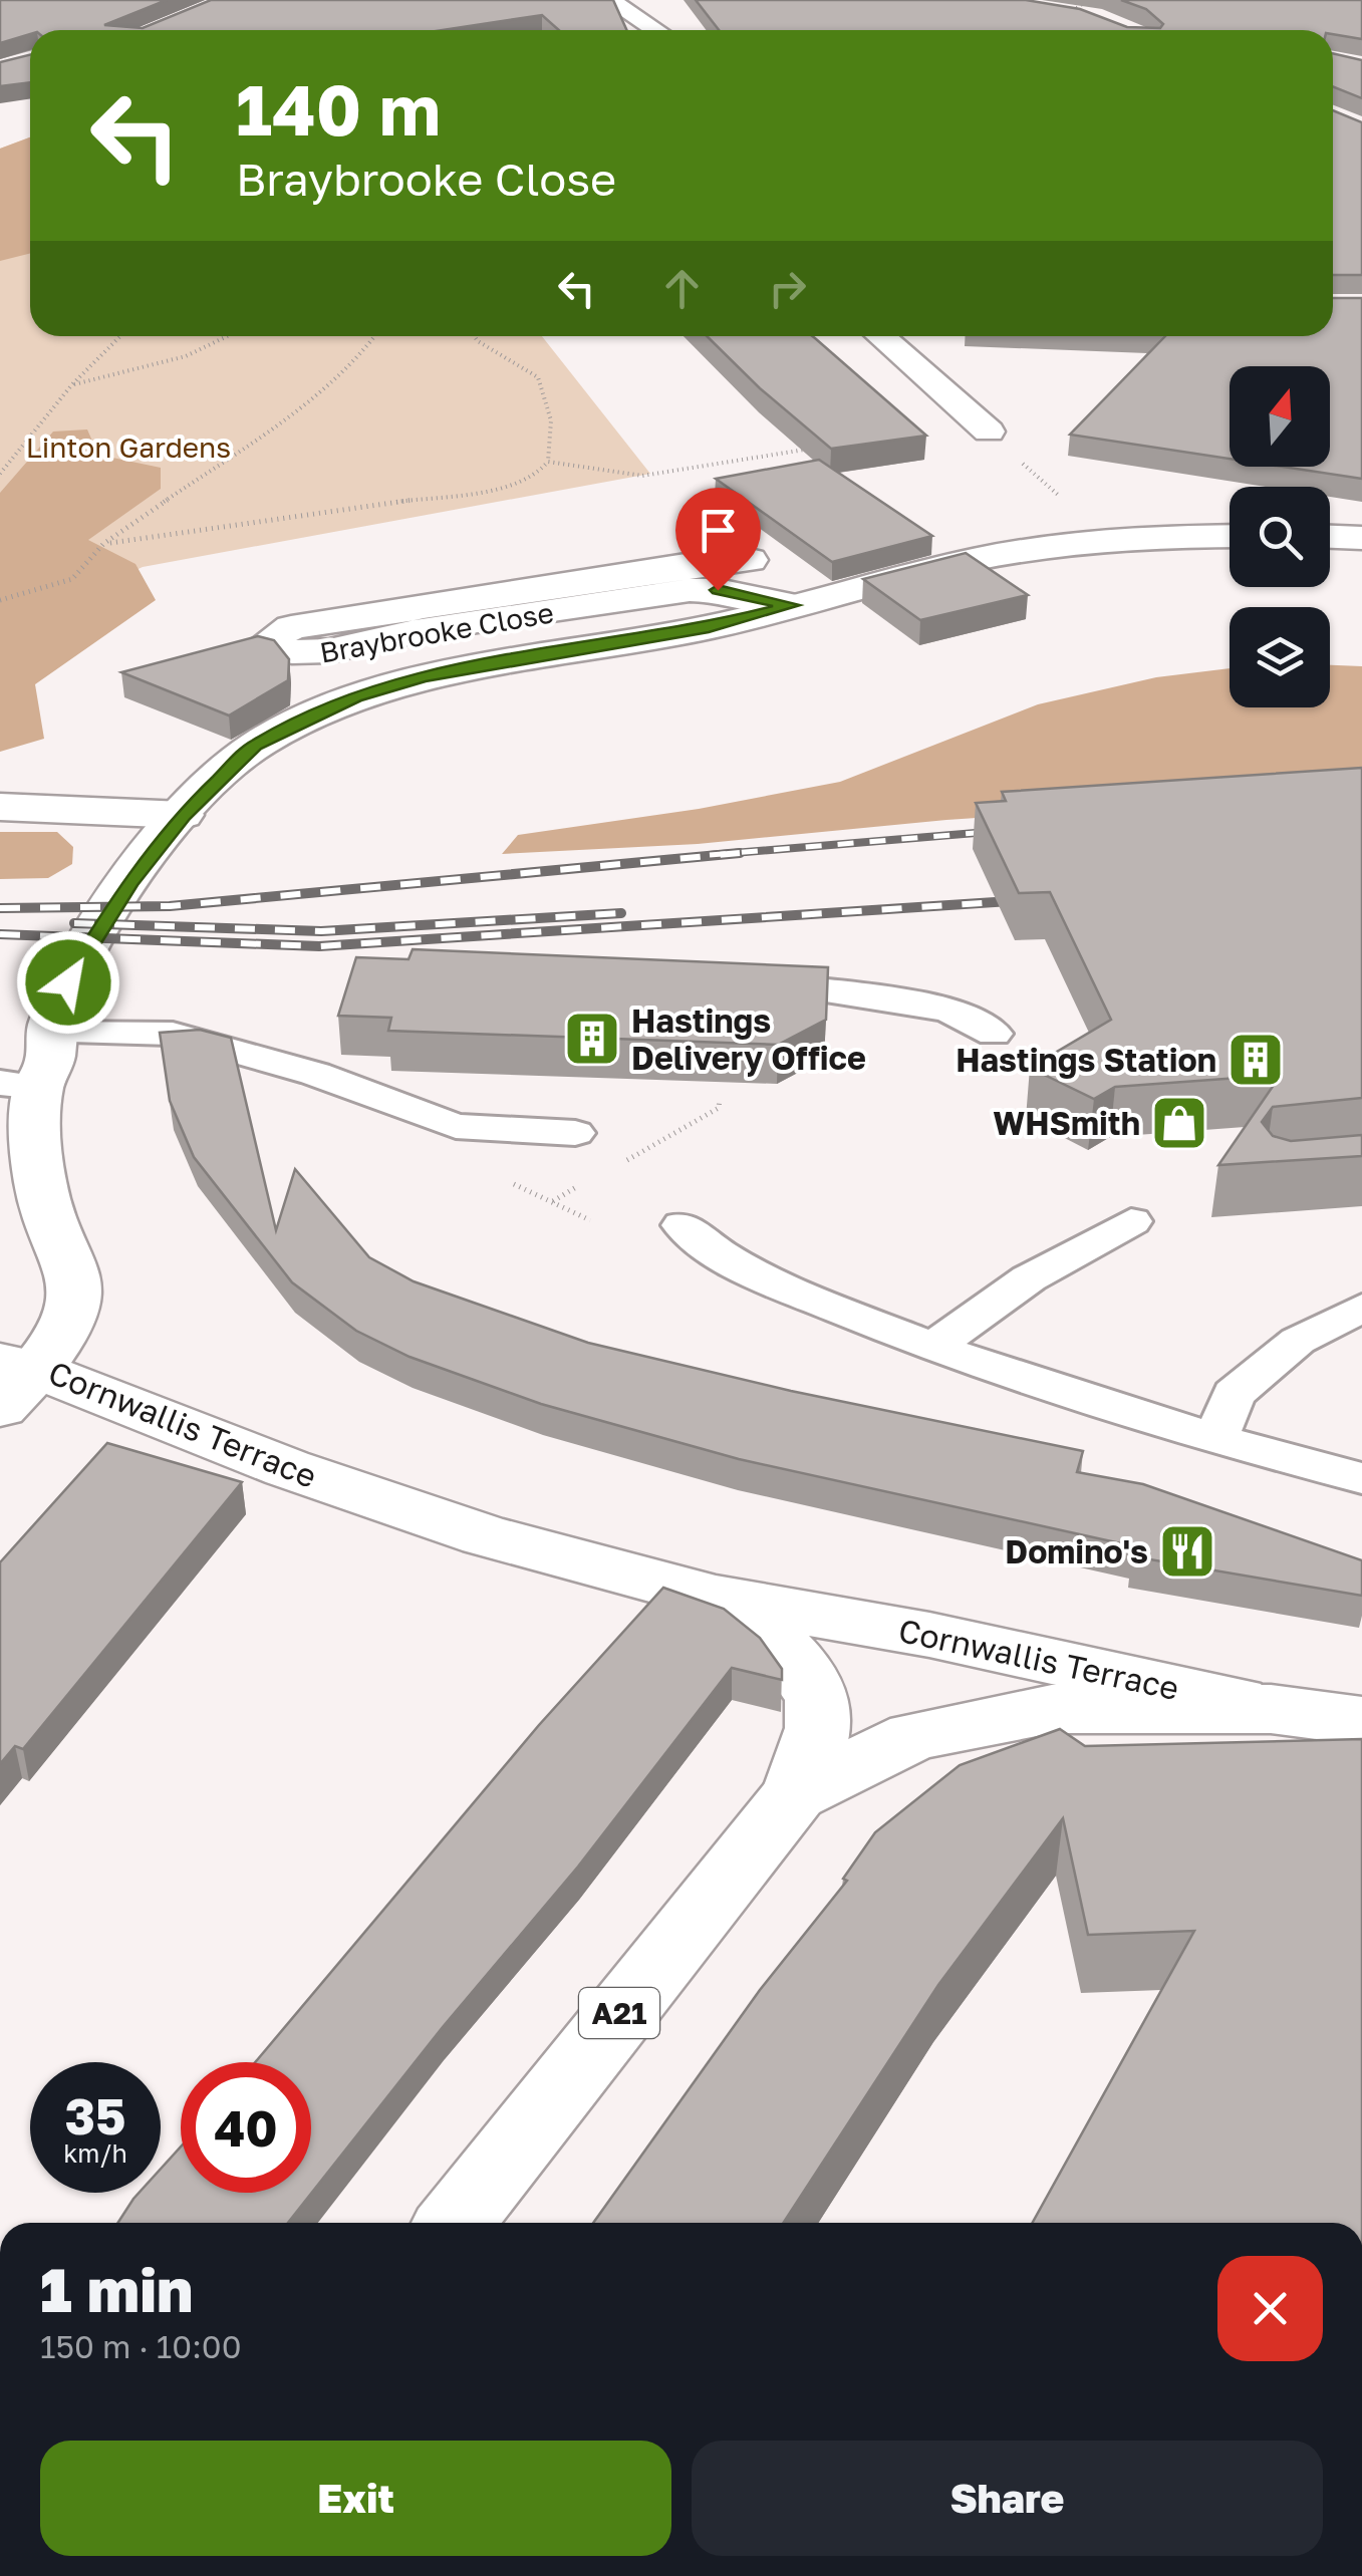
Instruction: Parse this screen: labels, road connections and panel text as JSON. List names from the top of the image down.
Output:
{
  "streets": {
    "main road": ["Braybrooke Close", "Cornwallis Terrace", "A21"]
  },
  "crossings": [
    ["Braybrooke Close", "Cornwallis Terrace"],
    ["Cornwallis Terrace", "A21"]
  ],
  "parks": ["Linton Gardens"],
  "places": {
    "building": ["Hastings Delivery Office", "Hastings Station"],
    "shop": ["WHSmith"],
    "restaurant": ["Domino's"]
  },
  "north": "top",
  "page": {
    "turn": ["140 m", "Braybrooke Close"],
    "speed": "35 km/h",
    "limit": "40",
    "heading": ["1 min", "150 m · 10:00"],
    "buttons": ["Exit", "Share"]
  }
}
